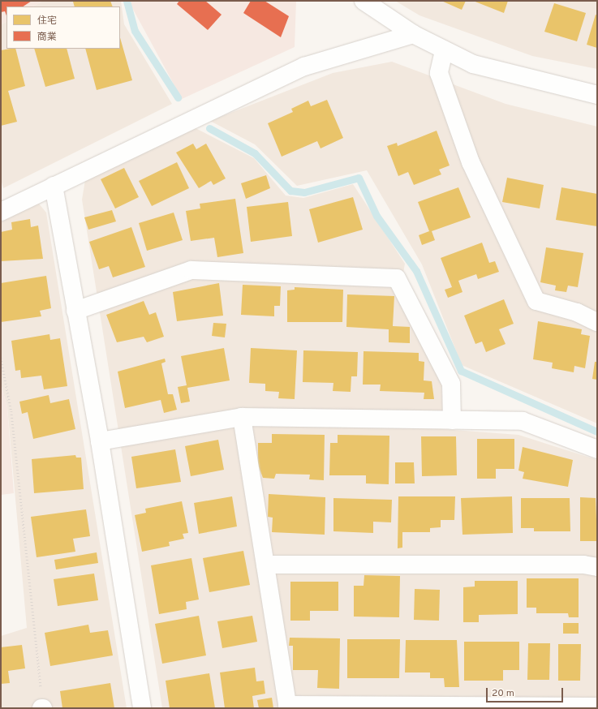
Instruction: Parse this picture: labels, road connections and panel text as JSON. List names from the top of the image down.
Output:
{
  "legend": ["住宅", "商業"],
  "scale_bar": "20 m"
}
